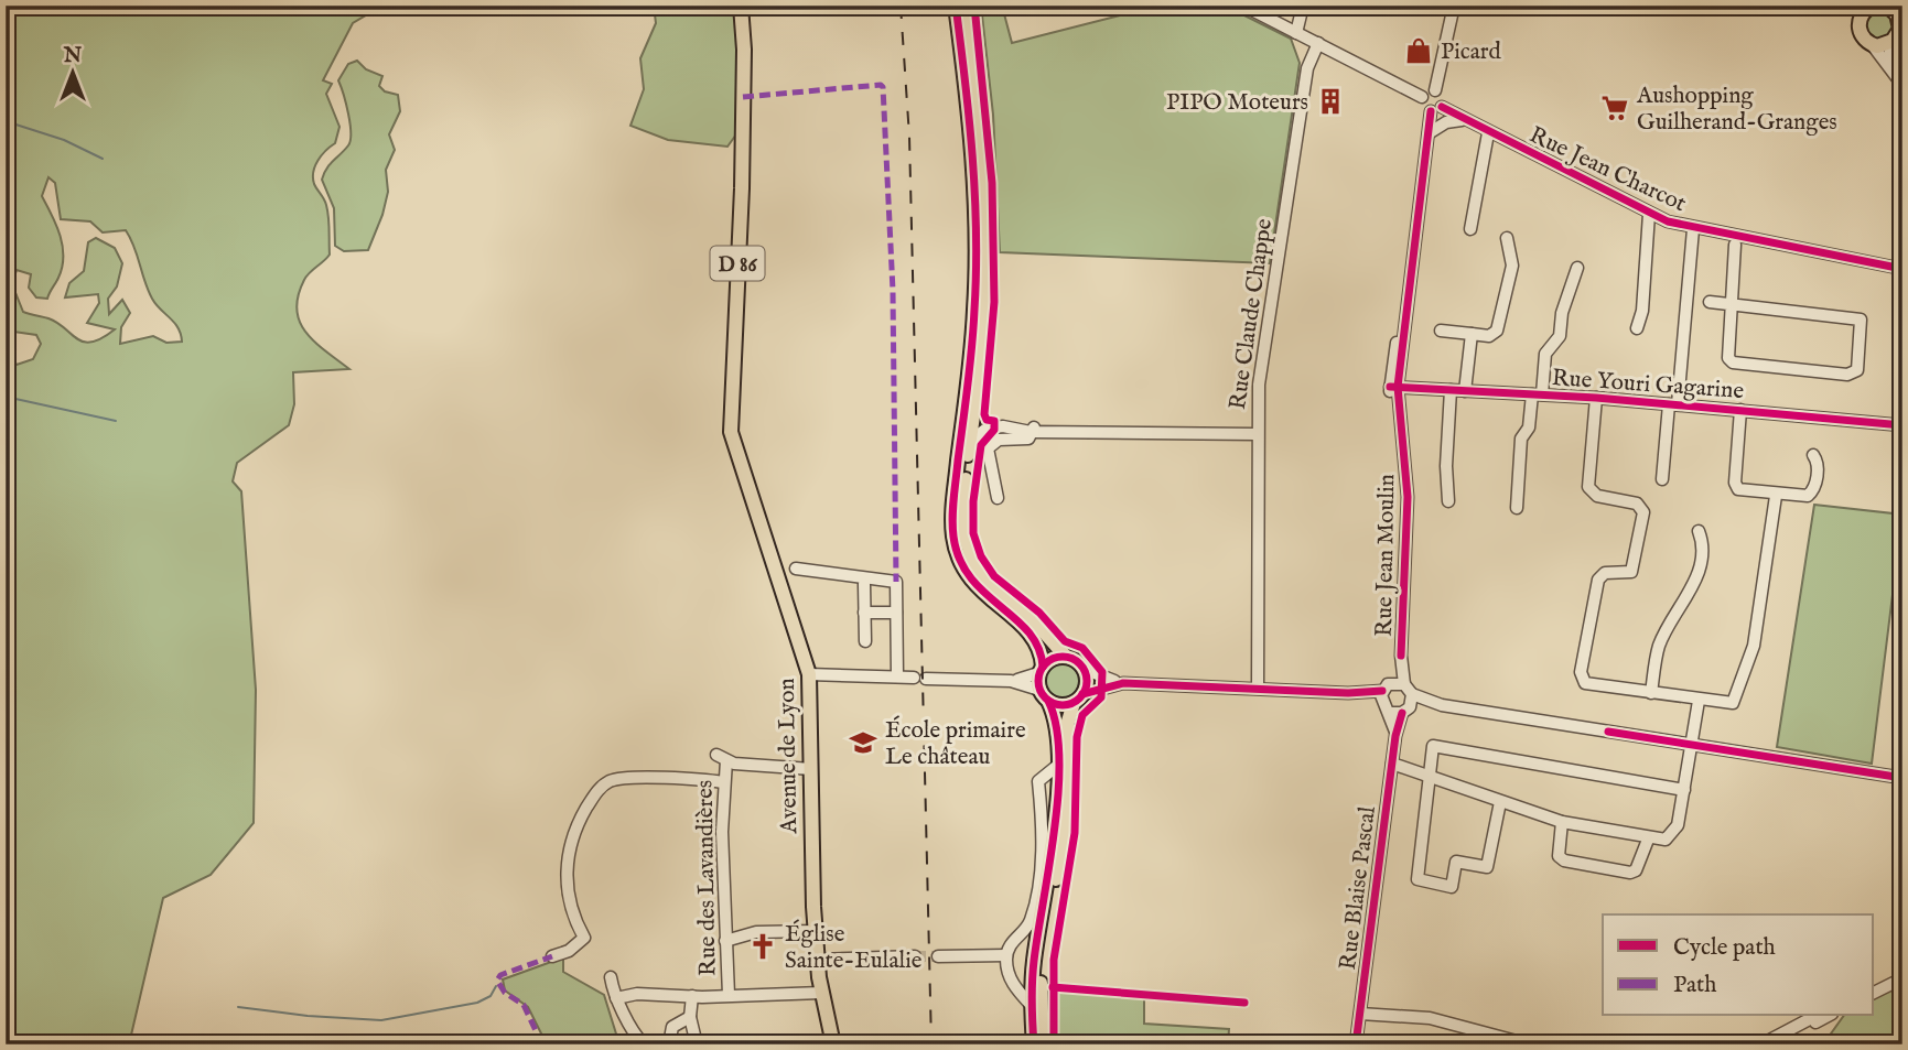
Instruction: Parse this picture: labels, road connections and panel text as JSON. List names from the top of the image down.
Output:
{
  "streets": {
    "main road": ["D 86", "Avenue de Lyon"],
    "street": [
      "Rue Jean Charcot",
      "Rue Claude Chappe",
      "Rue Youri Gagarine",
      "Rue Jean Moulin",
      "Rue des Lavandières",
      "Rue Blaise Pascal"
    ]
  },
  "crossings": [
    ["Rue Jean Charcot", "Rue Jean Moulin"],
    ["D 86", "Avenue de Lyon"],
    ["Rue Youri Gagarine", "Rue Jean Moulin"],
    ["Rue Jean Moulin", "Rue Blaise Pascal"],
    ["Avenue de Lyon", "Rue des Lavandières"]
  ],
  "places": {
    "shop": ["Picard"],
    "building": ["PIPO Moteurs"],
    "supermarket": ["Aushopping Guilherand-Granges"],
    "school or university": ["École primaire Le château"],
    "church": ["Église Sainte-Eulalie"]
  },
  "legend": ["Cycle path", "Path"],
  "north": "top"
}
